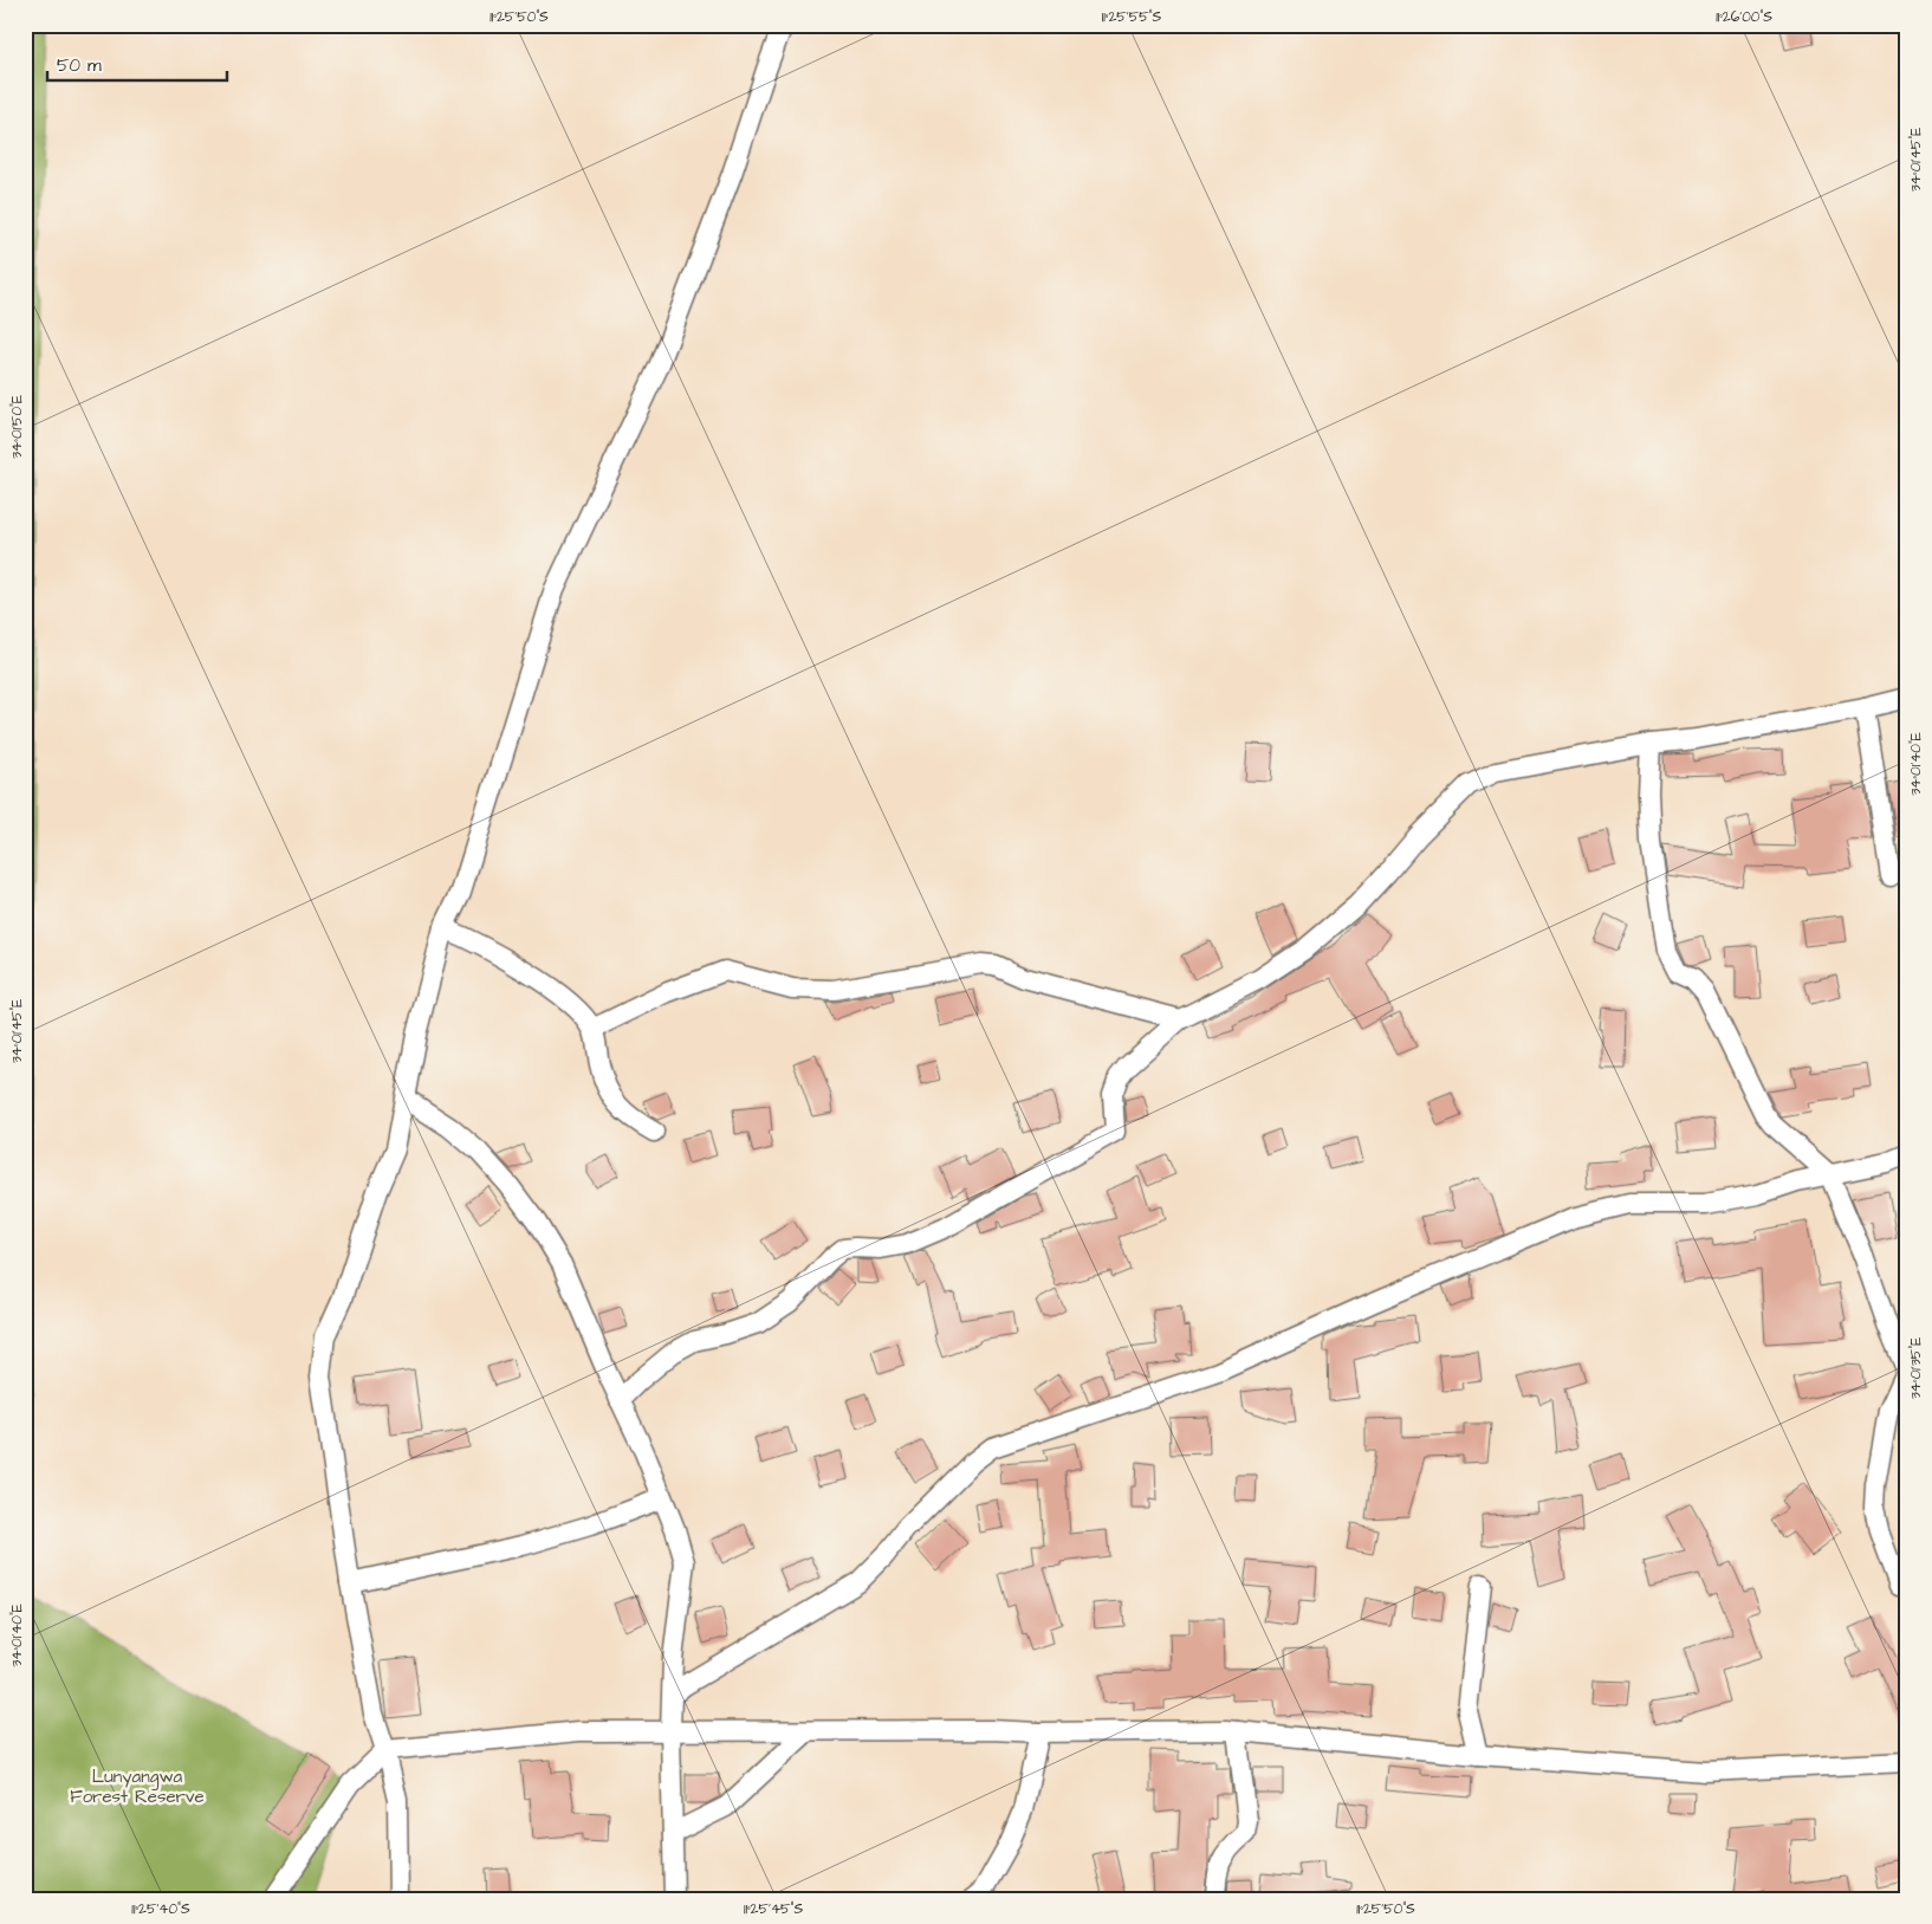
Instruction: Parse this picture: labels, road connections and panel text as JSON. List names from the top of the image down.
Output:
{
  "parks": ["Lunyangwa Forest Reserve"],
  "scale_bar": "50 m",
  "coordinates": [
    "11°25'50\"S",
    "11°25'55\"S",
    "11°26'00\"S",
    "34°01'45\"E",
    "34°01'50\"E",
    "34°01'40\"E",
    "34°01'35\"E",
    "11°25'40\"S",
    "11°25'45\"S"
  ]
}
